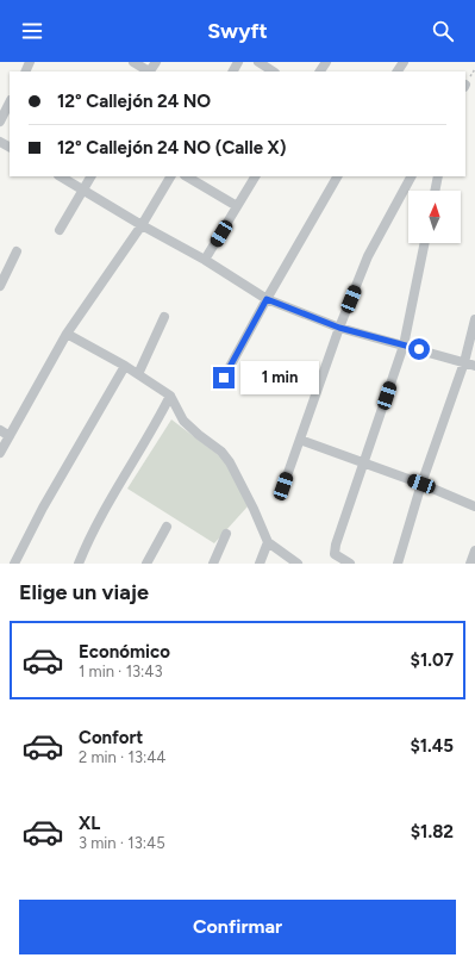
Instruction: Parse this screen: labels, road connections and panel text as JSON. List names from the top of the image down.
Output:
{
  "north": "top",
  "page": {
    "header": "Swyft",
    "banner": ["12° Callejón 24 NO", "12° Callejón 24 NO (Calle X)"],
    "bubble": "1 min",
    "heading": "Elige un viaje",
    "list": [
      {
        "name": "Económico",
        "note": "1 min · 13:43",
        "value": "$1.07"
      },
      {
        "name": "Confort",
        "note": "2 min · 13:44",
        "value": "$1.45"
      },
      {
        "name": "XL",
        "note": "3 min · 13:45",
        "value": "$1.82"
      }
    ],
    "buttons": "Confirmar"
  }
}
